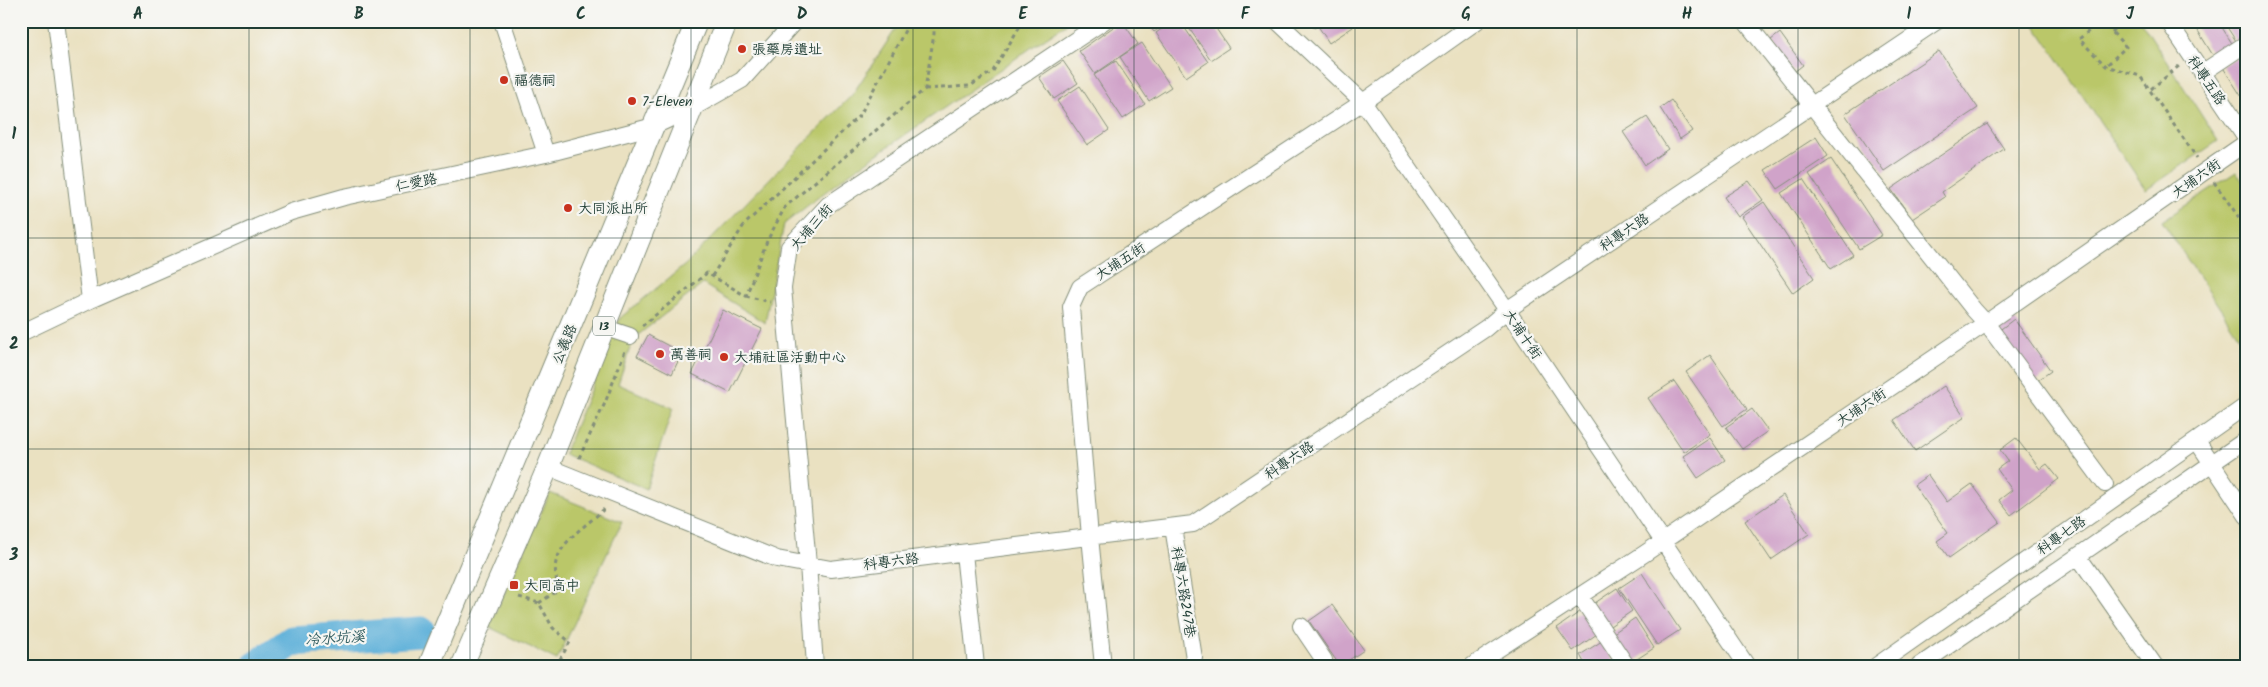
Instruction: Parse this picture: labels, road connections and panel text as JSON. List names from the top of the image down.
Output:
{
  "streets": {
    "main road": ["13", "公義路"],
    "street": [
      "科專五路",
      "大埔六街",
      "仁愛路",
      "大埔三街",
      "科專六路",
      "大埔五街",
      "大埔十街",
      "科專七路",
      "科專六路247巷"
    ]
  },
  "crossings": [
    ["科專五路", "大埔六街"],
    ["大埔六街", "大埔十街"],
    ["仁愛路", "13"],
    ["仁愛路", "公義路"],
    ["大埔三街", "科專六路"],
    ["科專六路", "大埔五街"],
    ["科專六路", "13"],
    ["科專六路", "大埔十街"],
    ["科專六路", "科專六路247巷"],
    ["大埔五街", "大埔十街"]
  ],
  "water": ["冷水坑溪"],
  "places": {
    "other": [
      "張藥房遺址",
      "福德祠",
      "7-Eleven",
      "大同派出所",
      "萬善祠",
      "大埔社區活動中心"
    ],
    "transit": ["大同高中"]
  },
  "grid": {
    "columns": [
      "A",
      "B",
      "C",
      "D",
      "E",
      "F",
      "G",
      "H",
      "I",
      "J"
    ],
    "rows": ["1", "2", "3"]
  }
}
